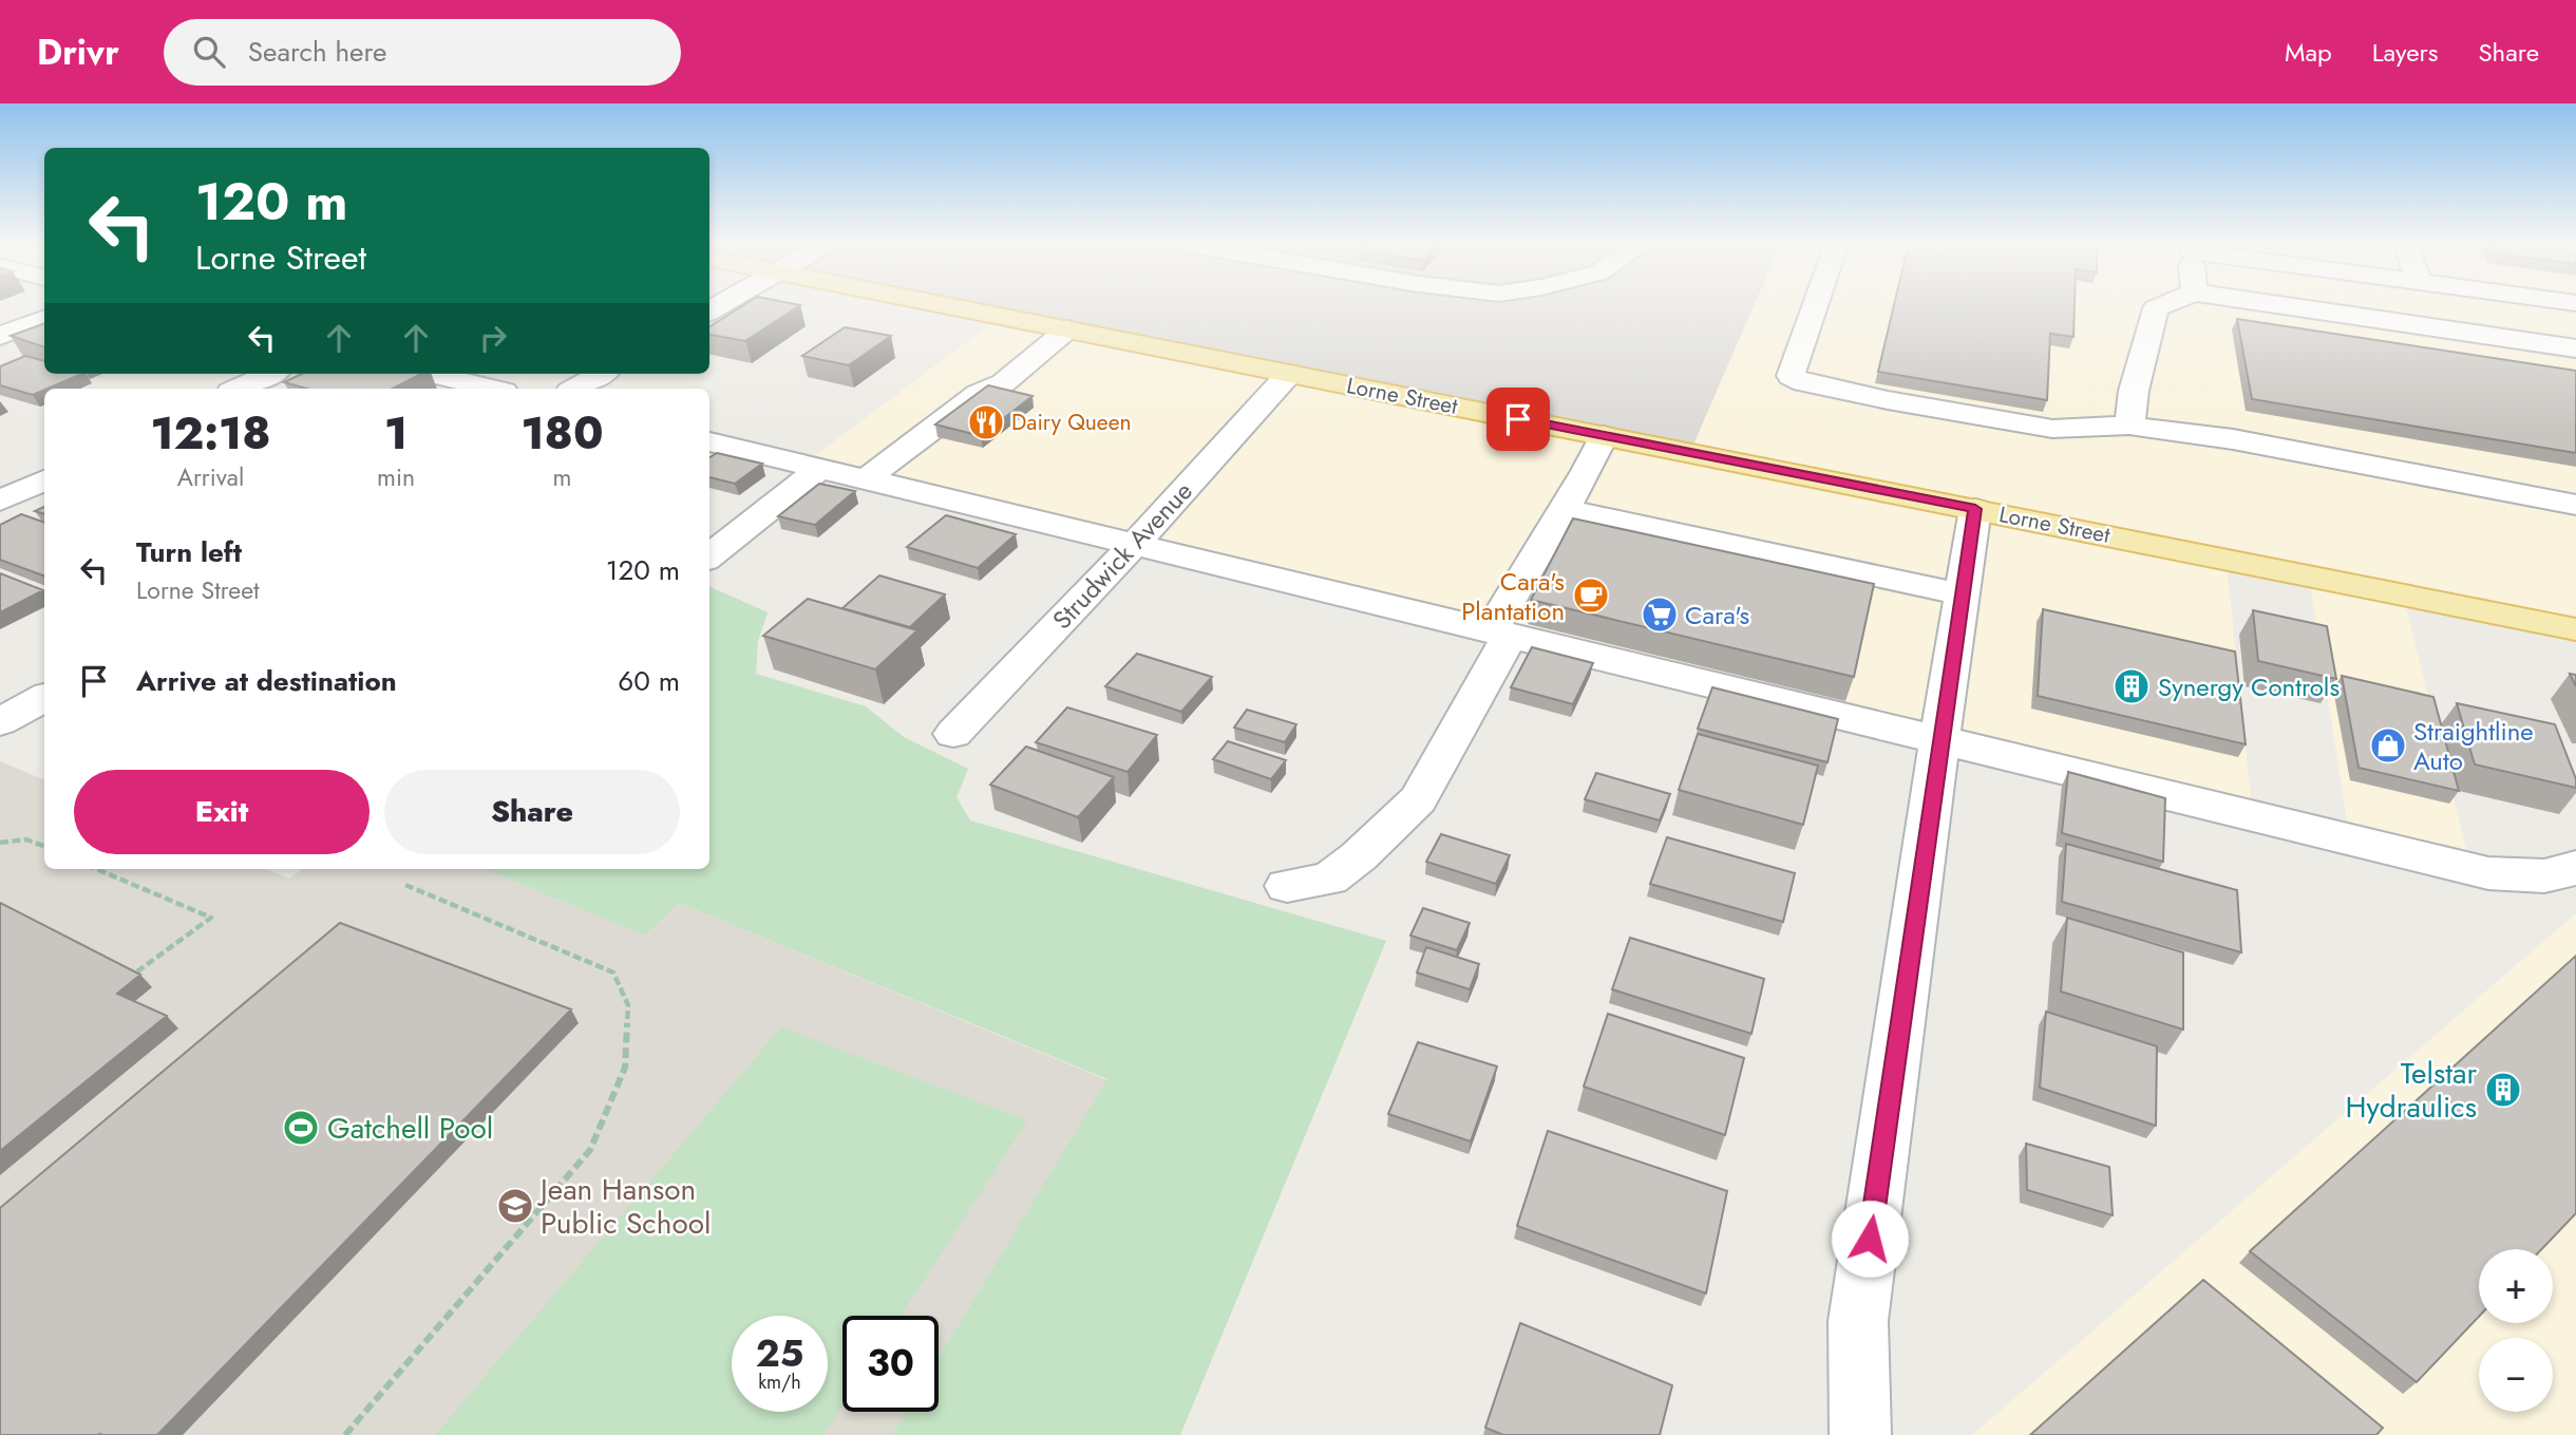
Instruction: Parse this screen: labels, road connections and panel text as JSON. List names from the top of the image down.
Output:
{
  "streets": {
    "main road": ["Lorne Street"],
    "street": ["Strudwick Avenue"]
  },
  "crossings": [
    ["Lorne Street", "Strudwick Avenue"]
  ],
  "places": {
    "restaurant": ["Dairy Queen"],
    "cafe": ["Cara's Plantation"],
    "supermarket": ["Cara's"],
    "building": ["Synergy Controls", "Telstar Hydraulics"],
    "shop": ["Straightline Auto"],
    "sports": ["Gatchell Pool"],
    "school or university": ["Jean Hanson Public School"]
  },
  "page": {
    "header": "Drivr",
    "search": "Search here",
    "nav": ["Map", "Layers", "Share"],
    "turn": ["120 m", "Lorne Street"],
    "eta": [
      "12:18",
      "Arrival",
      "1",
      "min",
      "180",
      "m"
    ],
    "list": [
      {
        "name": "Turn left",
        "note": "Lorne Street",
        "value": "120 m"
      },
      {
        "name": "Arrive at destination",
        "value": "60 m"
      }
    ],
    "buttons": ["Exit", "Share"],
    "map_buttons": ["+", "−"],
    "speed": "25 km/h",
    "limit": "30"
  }
}
